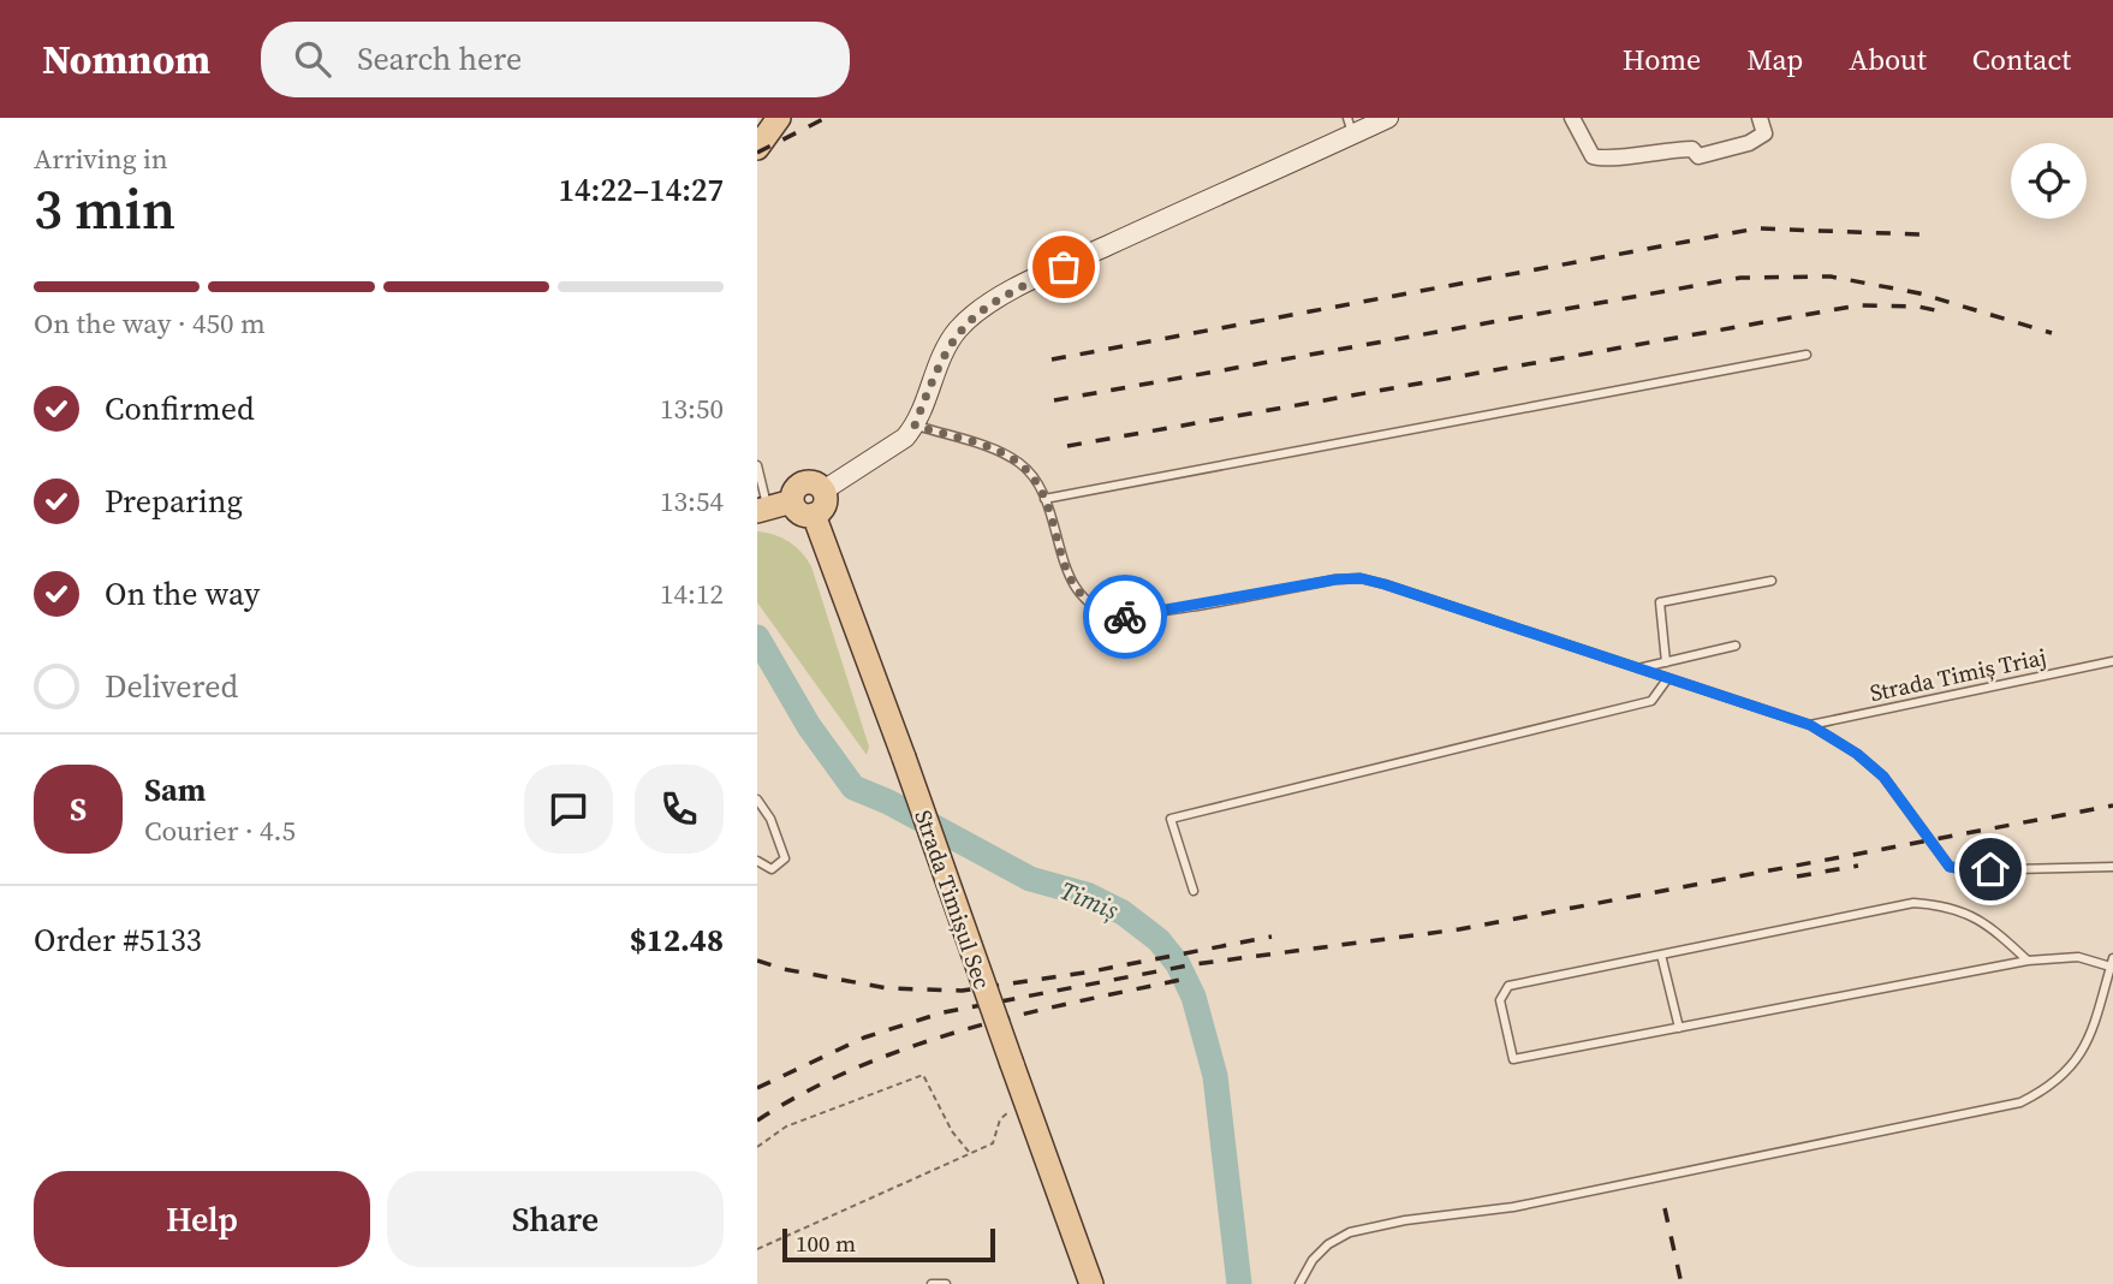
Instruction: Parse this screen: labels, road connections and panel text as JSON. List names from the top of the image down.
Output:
{
  "streets": {
    "main road": ["Strada Timișul Sec"],
    "lane": ["Strada Timiș Triaj"]
  },
  "water": ["Timiș"],
  "scale_bar": "100 m",
  "page": {
    "header": "Nomnom",
    "search": "Search here",
    "nav": [
      "Home",
      "Map",
      "About",
      "Contact"
    ],
    "heading": ["3 min", "Arriving in", "14:22–14:27"],
    "panel": [
      "Sam",
      "Courier · 4.5",
      "Order #5133",
      "$12.48"
    ],
    "bar": "On the way · 450 m",
    "list": [
      ["Confirmed", "13:50"],
      ["Preparing", "13:54"],
      ["On the way", "14:12"],
      "Delivered"
    ],
    "round": "S",
    "buttons": ["Help", "Share"],
    "scale": "100 m"
  }
}
